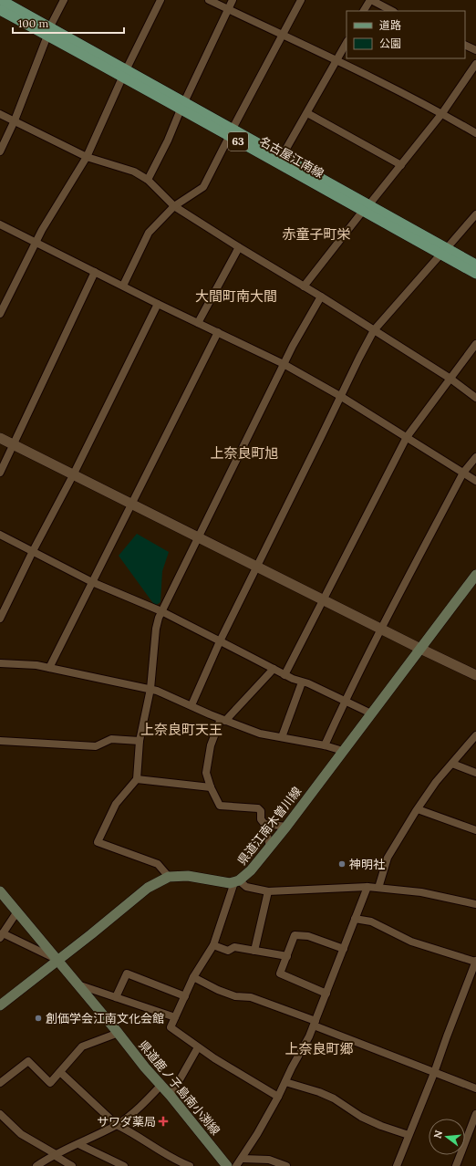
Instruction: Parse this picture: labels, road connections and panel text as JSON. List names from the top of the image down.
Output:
{
  "streets": {
    "main road": [
      "63",
      "名古屋江南線",
      "県道江南木曽川線",
      "県道鹿ノ子島南小渕線"
    ]
  },
  "districts": [
    "赤童子町栄",
    "大間町南大間",
    "上奈良町旭",
    "上奈良町天王",
    "上奈良町郷"
  ],
  "places": {
    "other": ["神明社", "創価学会江南文化会館"],
    "health": ["サワダ薬局"]
  },
  "legend": ["道路", "公園"],
  "scale_bar": "100 m",
  "north": "left"
}
